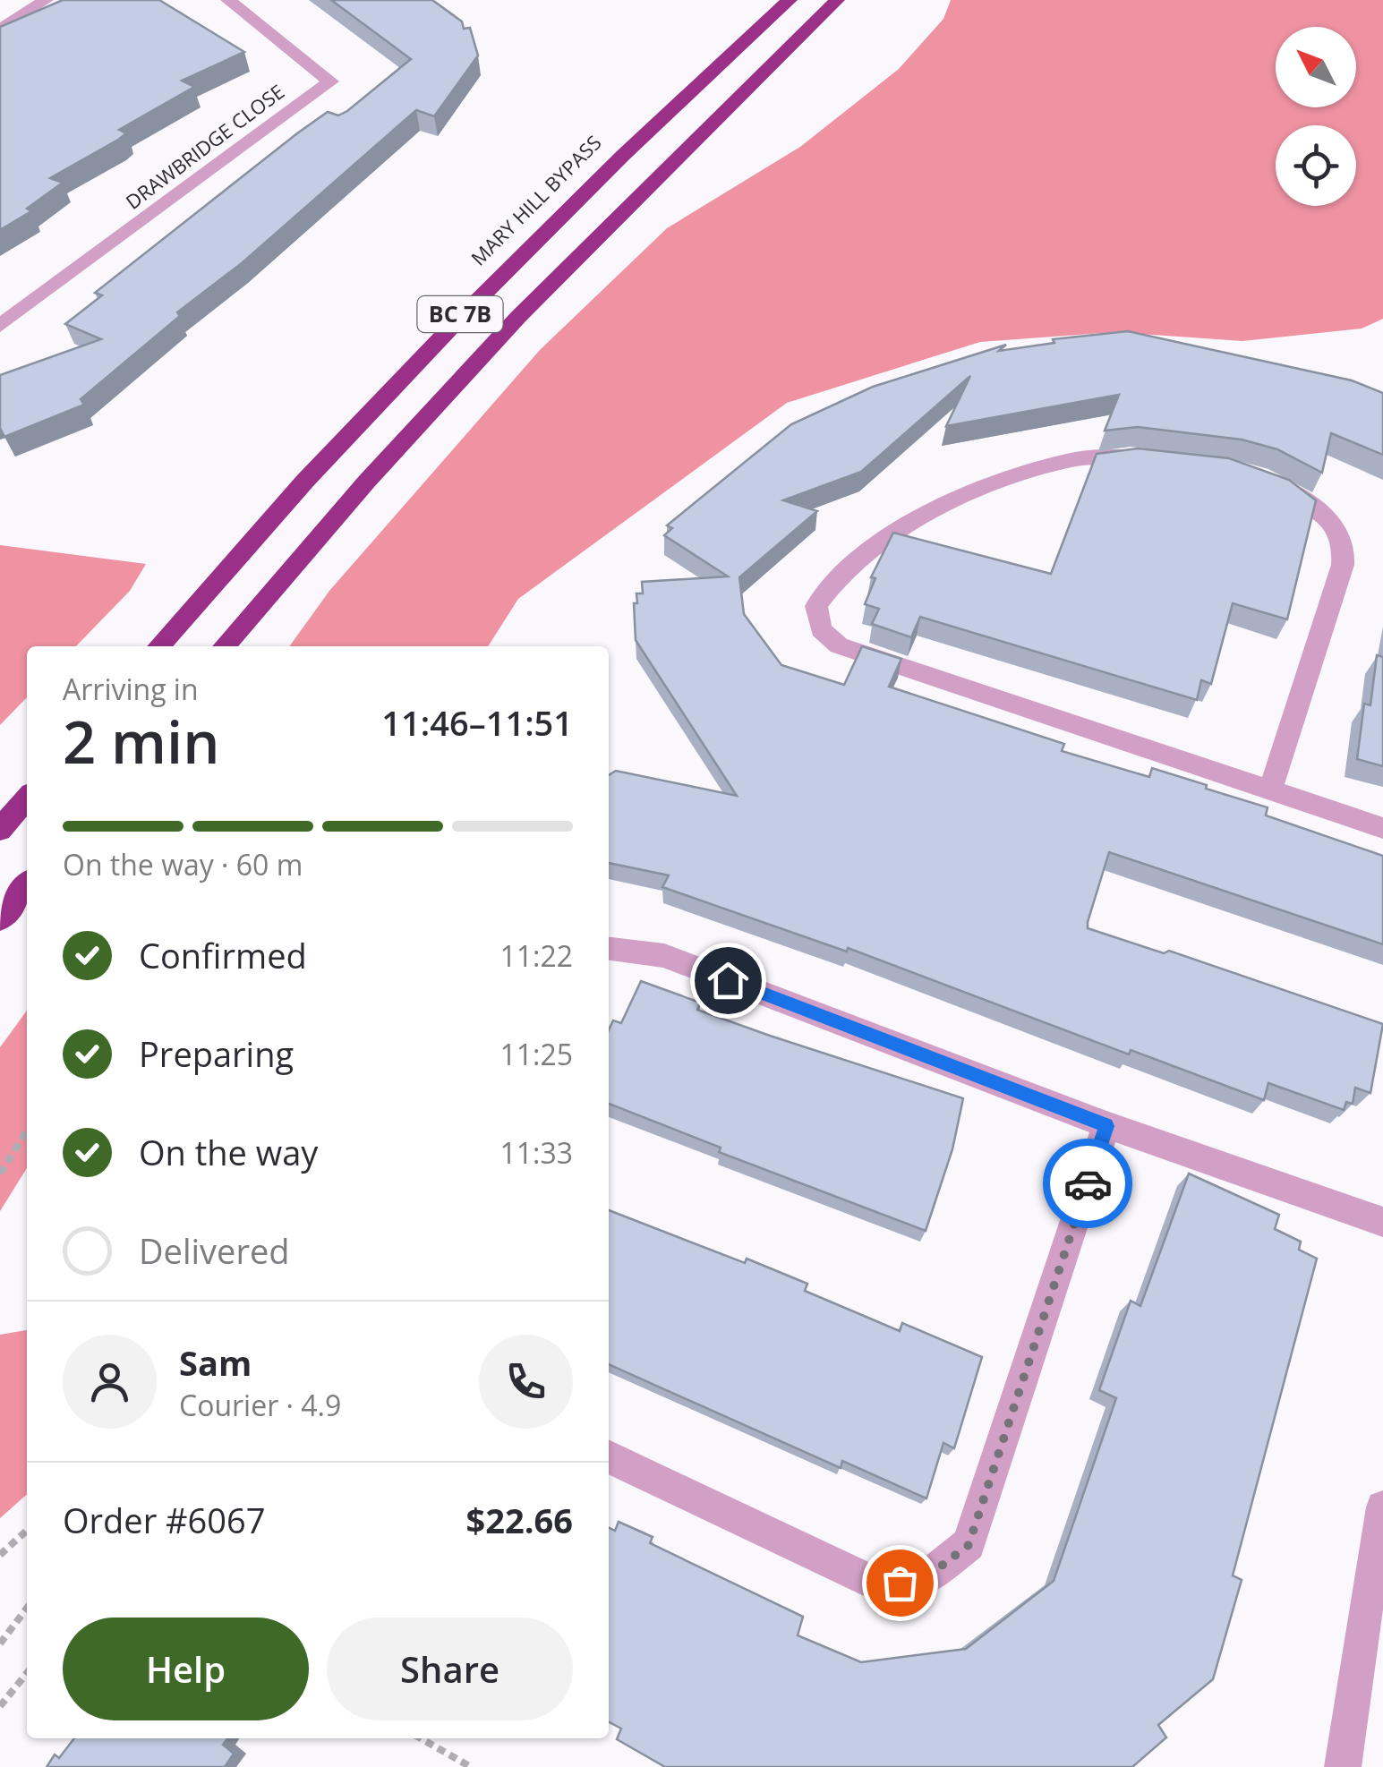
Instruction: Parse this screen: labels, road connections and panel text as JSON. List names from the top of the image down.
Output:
{
  "streets": {
    "highway": ["MARY HILL BYPASS", "BC 7B"],
    "street": ["DRAWBRIDGE CLOSE"]
  },
  "north": "top left",
  "page": {
    "heading": ["2 min", "Arriving in", "11:46–11:51"],
    "panel": [
      "Sam",
      "Courier · 4.9",
      "Order #6067",
      "$22.66"
    ],
    "bar": "On the way · 60 m",
    "list": [
      ["Confirmed", "11:22"],
      ["Preparing", "11:25"],
      ["On the way", "11:33"],
      "Delivered"
    ],
    "buttons": ["Help", "Share"]
  }
}
